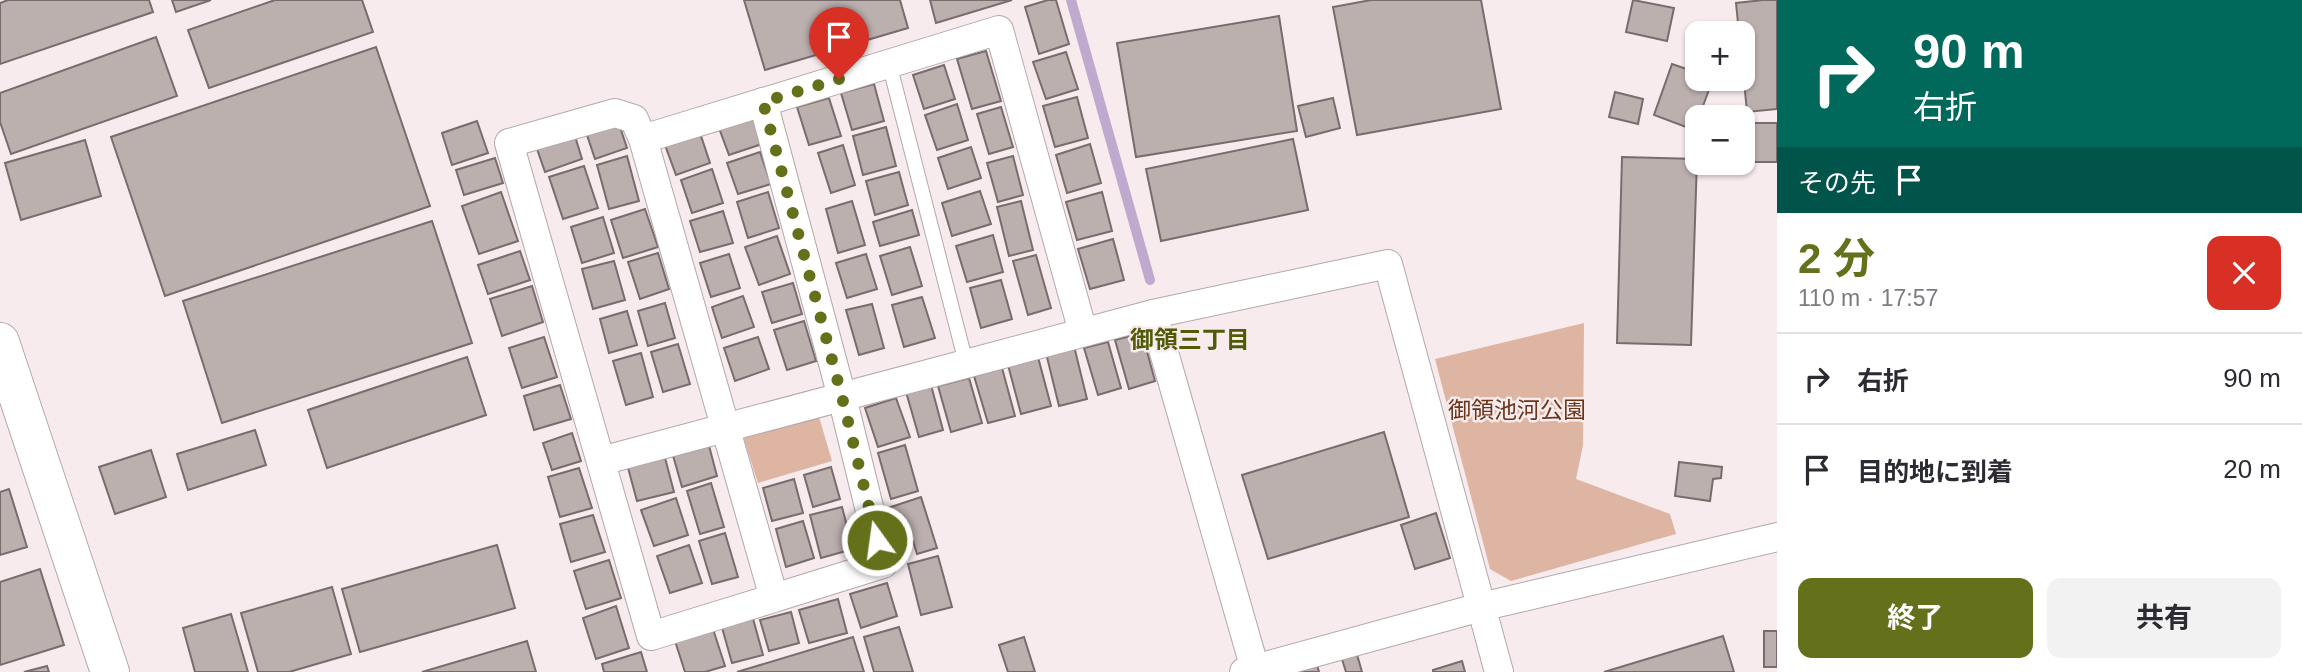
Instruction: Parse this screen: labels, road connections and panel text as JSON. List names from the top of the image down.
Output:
{
  "districts": ["御領三丁目"],
  "parks": ["御領池河公園"],
  "page": {
    "turn": ["90 m", "右折"],
    "map_buttons": ["+", "−"],
    "then": "その先",
    "heading": ["2 分", "110 m · 17:57"],
    "list": [
      {
        "name": "右折",
        "value": "90 m"
      },
      {
        "name": "目的地に到着",
        "value": "20 m"
      }
    ],
    "buttons": ["終了", "共有"]
  }
}
